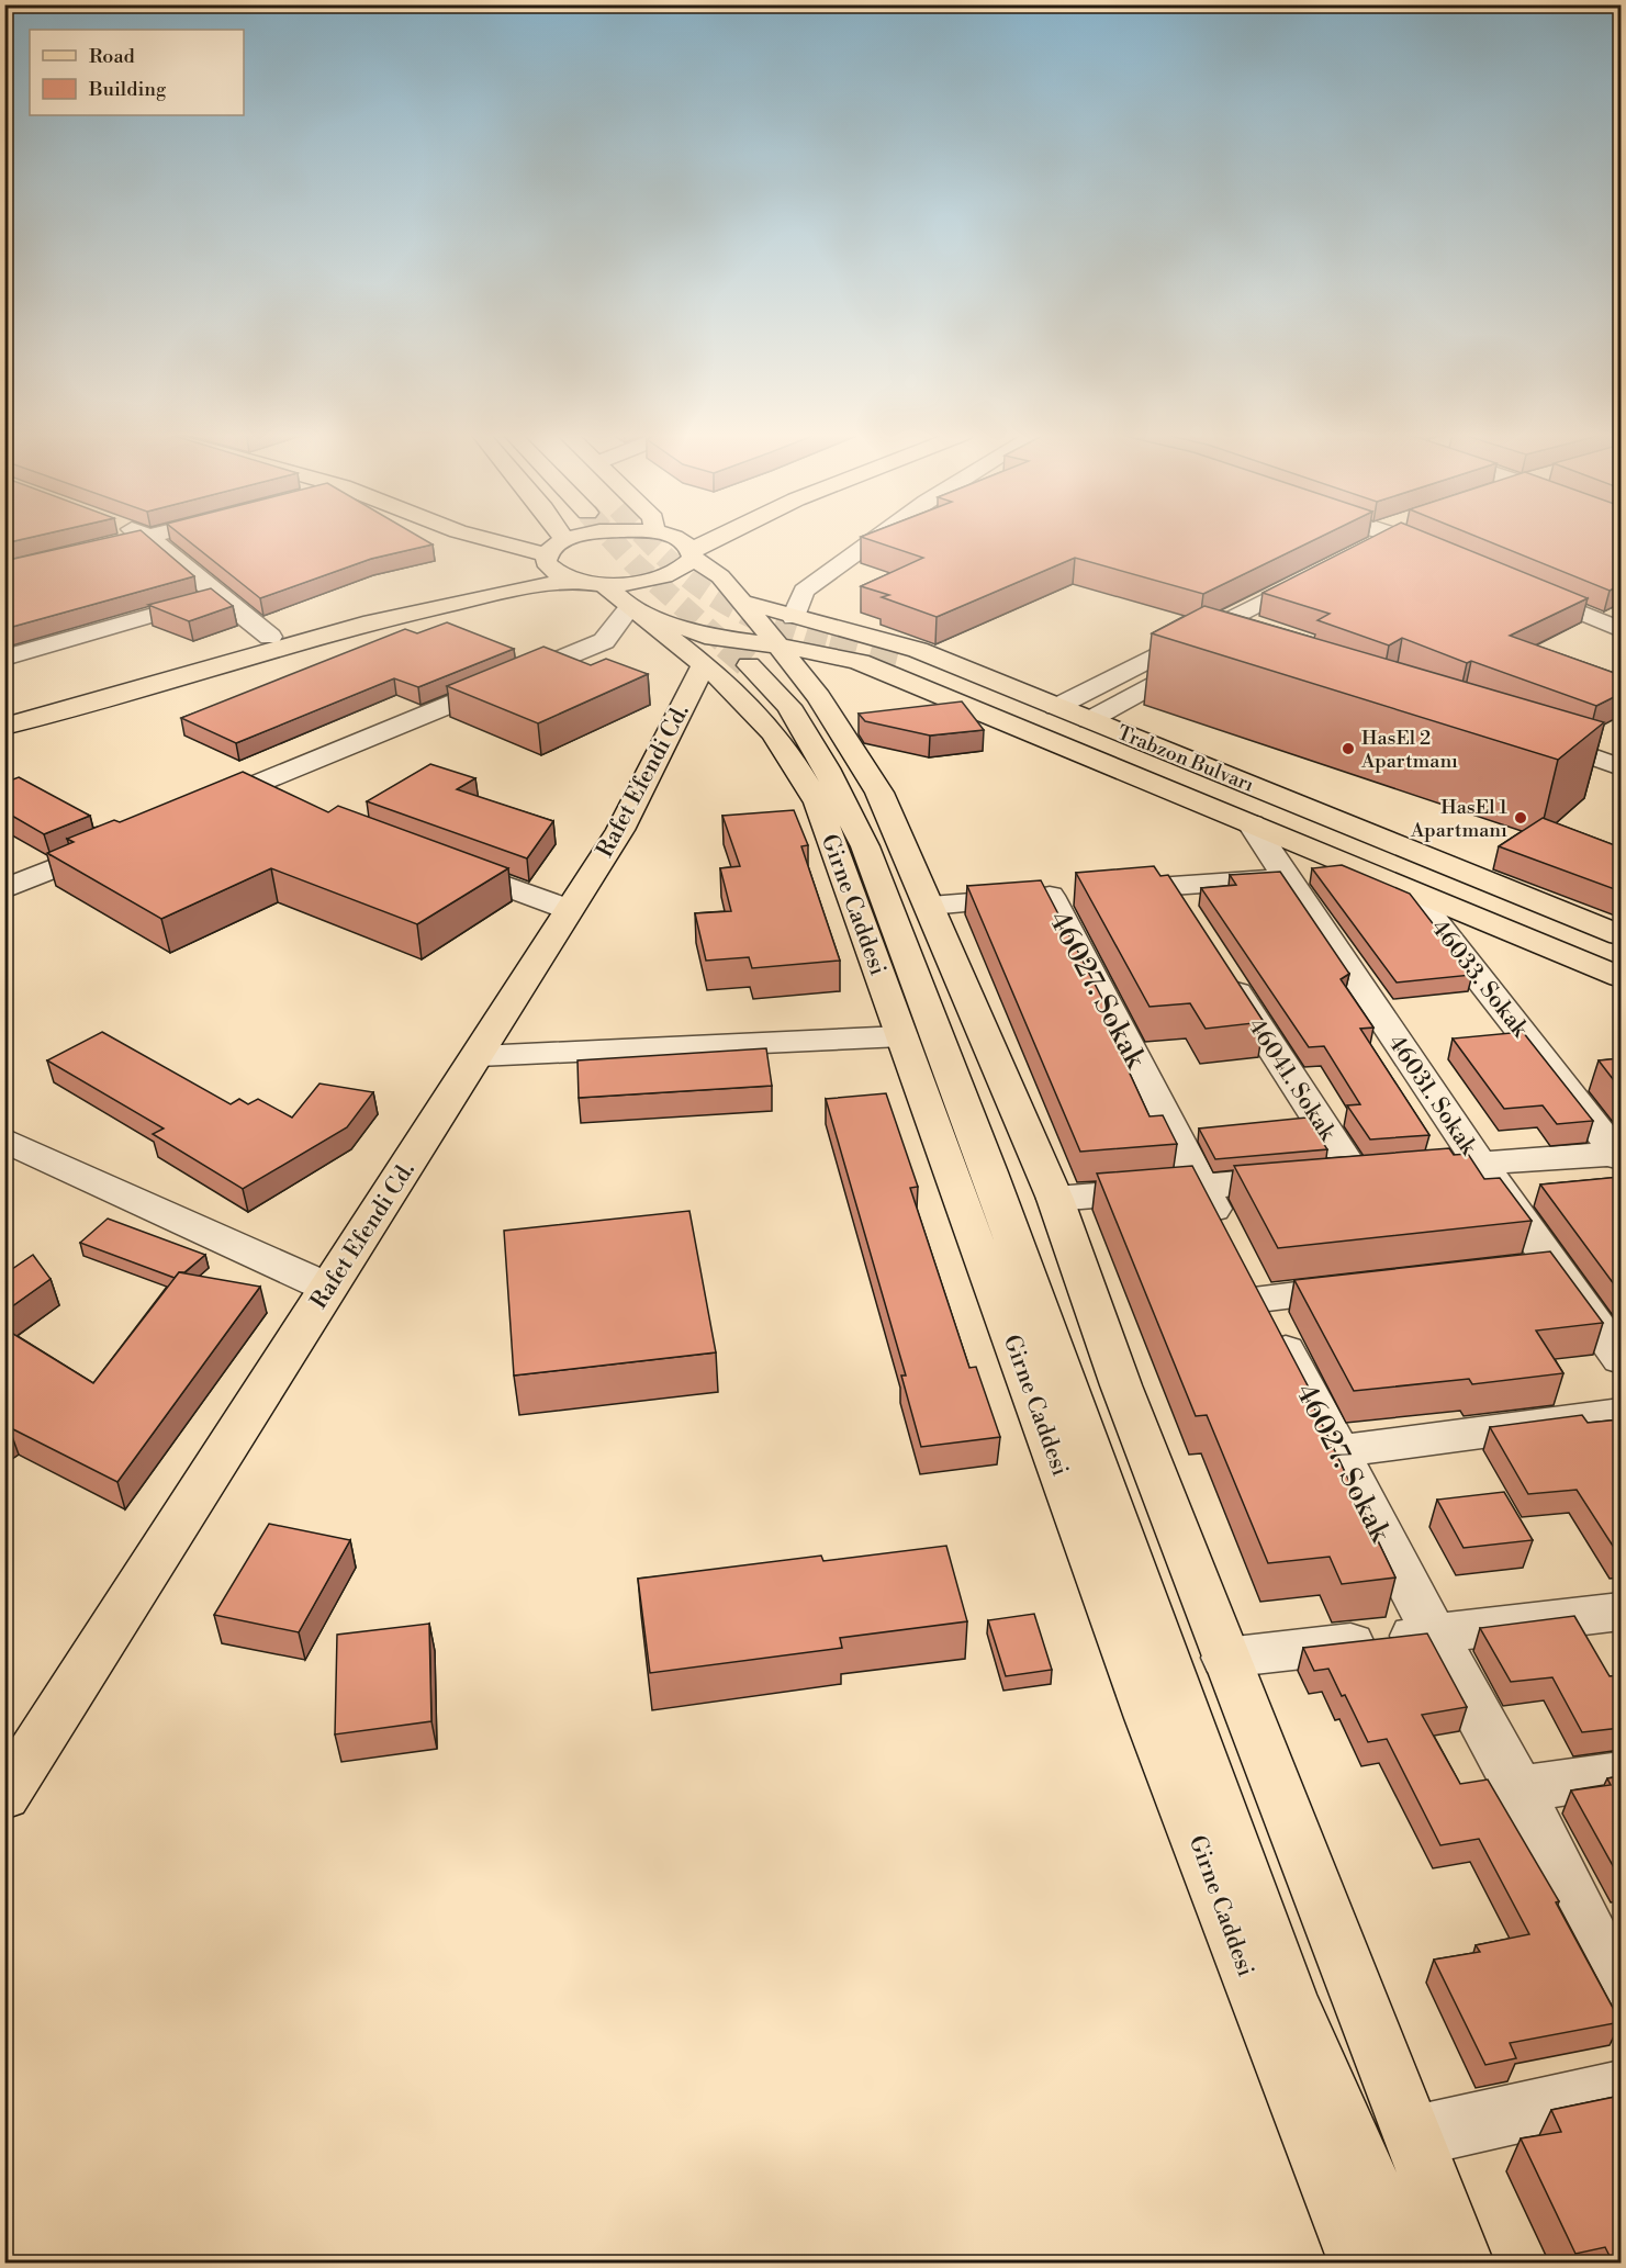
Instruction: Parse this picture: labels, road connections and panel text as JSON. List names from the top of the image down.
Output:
{
  "streets": {
    "main road": ["Trabzon Bulvarı", "Rafet Efendi Cd.", "Girne Caddesi"],
    "street": [
      "46033. Sokak",
      "46027. Sokak",
      "46041. Sokak",
      "46031. Sokak"
    ]
  },
  "crossings": [
    ["Trabzon Bulvarı", "Girne Caddesi"],
    ["Trabzon Bulvarı", "46033. Sokak"],
    ["Trabzon Bulvarı", "46031. Sokak"],
    ["Rafet Efendi Cd.", "Girne Caddesi"]
  ],
  "places": ["HasEl 2 Apartmanı", "HasEl 1 Apartmanı"],
  "legend": ["Road", "Building"]
}
